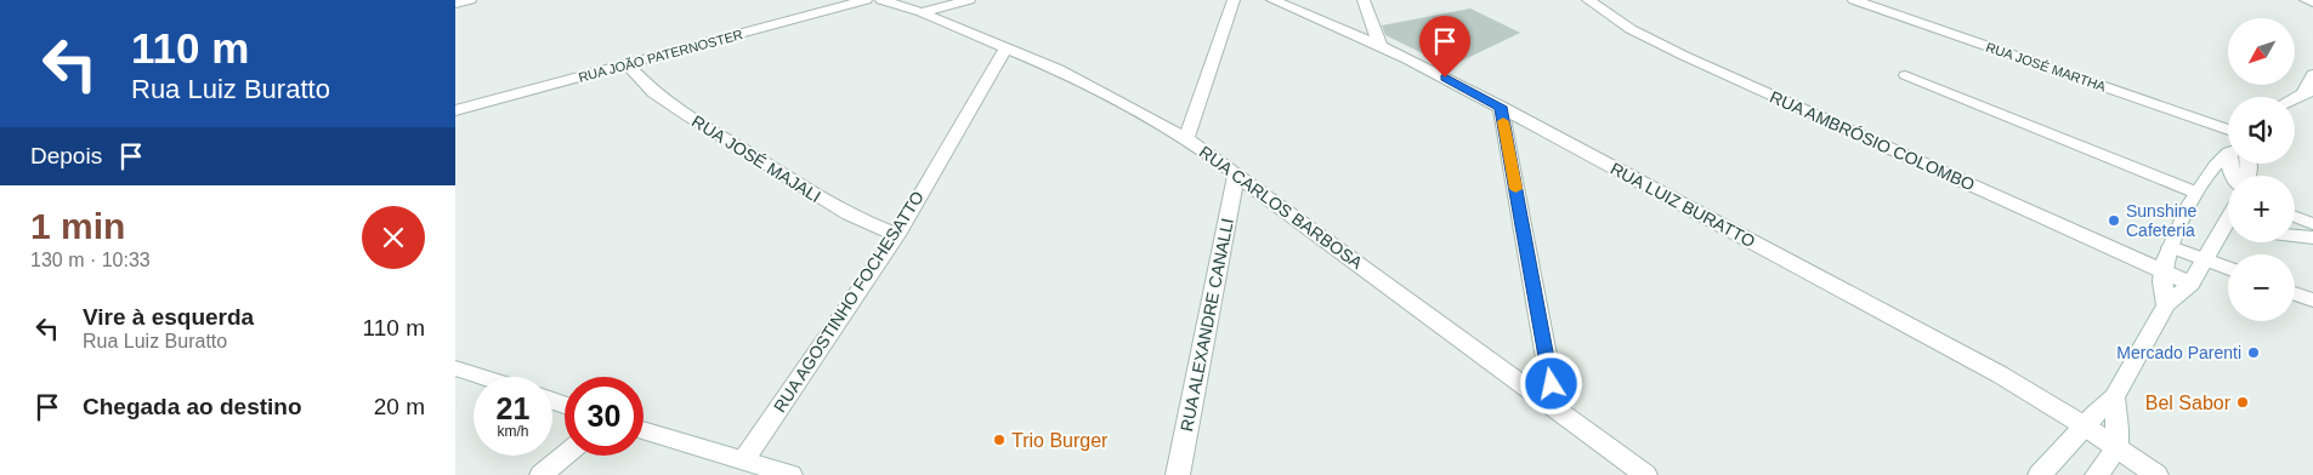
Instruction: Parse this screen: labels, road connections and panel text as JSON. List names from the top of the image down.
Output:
{
  "streets": {
    "street": [
      "RUA JOÃO PATERNOSTER",
      "RUA JOSÉ MARTHA",
      "RUA AMBRÓSIO COLOMBO",
      "RUA JOSÉ MAJALI",
      "RUA LUIZ BURATTO",
      "RUA CARLOS BARBOSA",
      "RUA AGOSTINHO FOCHESATTO",
      "RUA ALEXANDRE CANALLI"
    ]
  },
  "crossings": [
    ["RUA JOÃO PATERNOSTER", "RUA JOSÉ MAJALI"],
    ["RUA JOSÉ MAJALI", "RUA AGOSTINHO FOCHESATTO"],
    ["RUA CARLOS BARBOSA", "RUA AGOSTINHO FOCHESATTO"],
    ["RUA CARLOS BARBOSA", "RUA ALEXANDRE CANALLI"]
  ],
  "places": [
    "Sunshine Cafeteria",
    "Mercado Parenti",
    "Bel Sabor",
    "Trio Burger"
  ],
  "north": "bottom left",
  "page": {
    "turn": ["110 m", "Rua Luiz Buratto"],
    "map_buttons": ["+", "−"],
    "then": "Depois",
    "heading": ["1 min", "130 m · 10:33"],
    "list": [
      {
        "name": "Vire à esquerda",
        "note": "Rua Luiz Buratto",
        "value": "110 m"
      },
      {
        "name": "Chegada ao destino",
        "value": "20 m"
      }
    ],
    "speed": "21 km/h",
    "limit": "30"
  }
}
